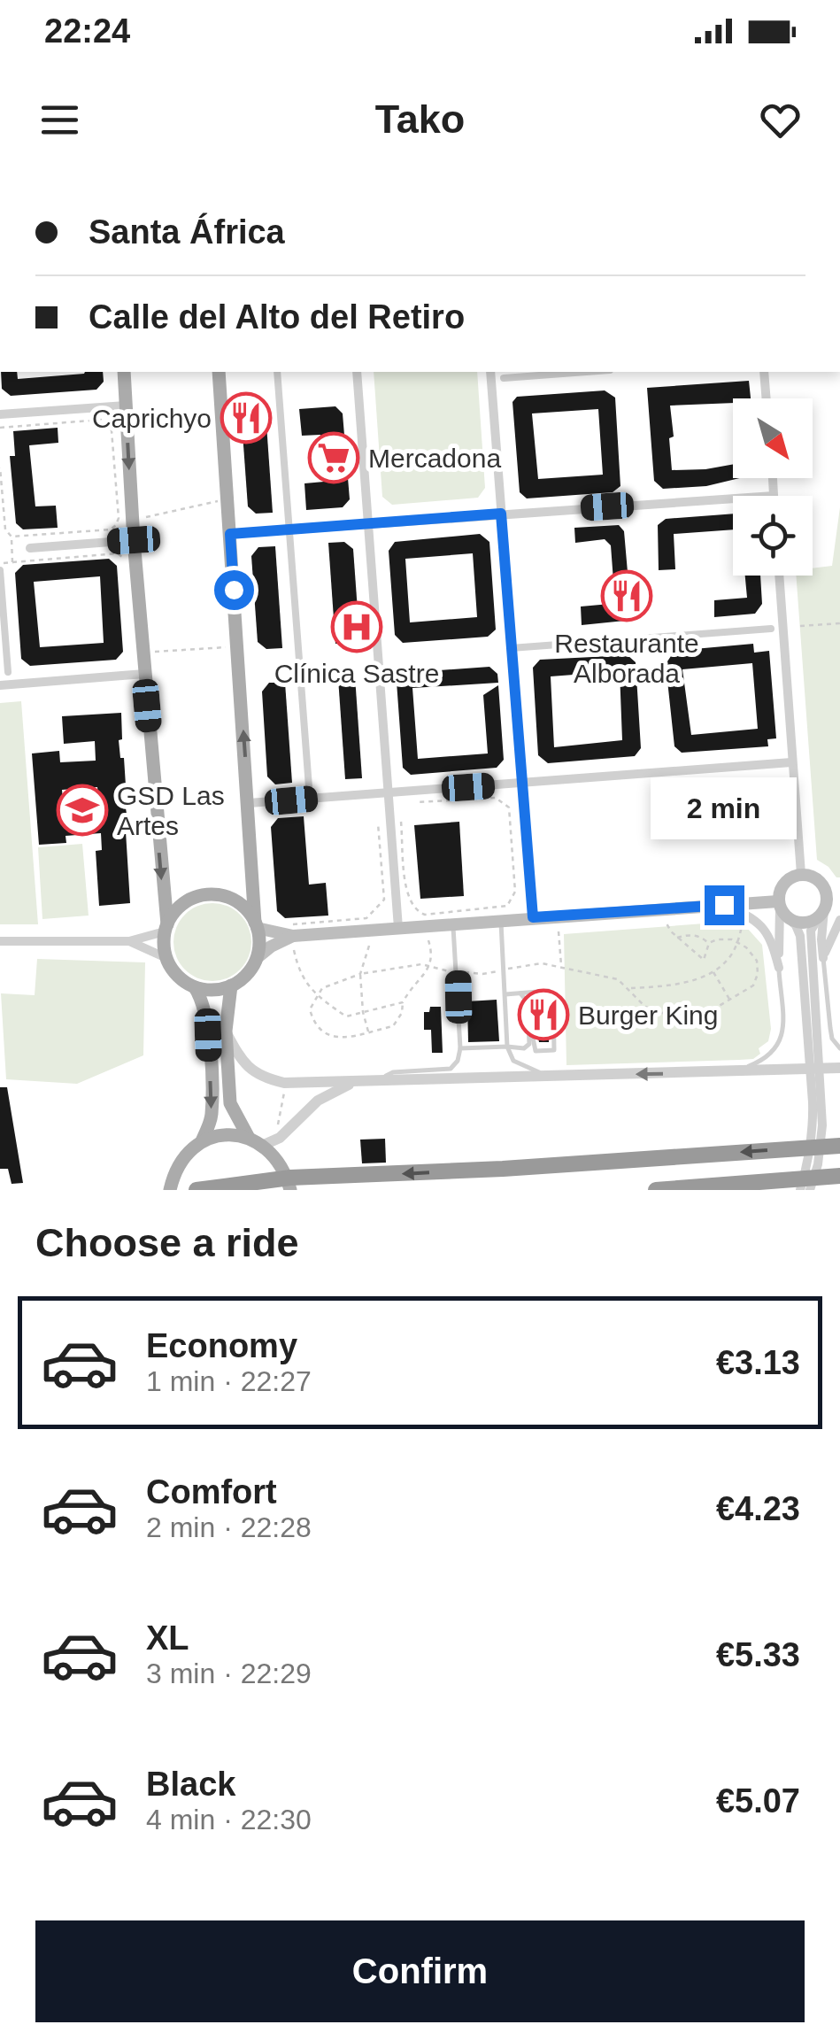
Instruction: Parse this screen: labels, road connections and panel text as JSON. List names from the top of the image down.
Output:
{
  "places": {
    "restaurant": ["Caprichyo", "Restaurante Alborada", "Burger King"],
    "supermarket": ["Mercadona"],
    "hospital": ["Clínica Sastre"],
    "school or university": ["GSD Las Artes"]
  },
  "north": "bottom right",
  "page": {
    "status": "22:24",
    "header": "Tako",
    "banner": ["Santa África", "Calle del Alto del Retiro"],
    "bubble": "2 min",
    "heading": "Choose a ride",
    "list": [
      {
        "name": "Economy",
        "note": "1 min · 22:27",
        "value": "€3.13"
      },
      {
        "name": "Comfort",
        "note": "2 min · 22:28",
        "value": "€4.23"
      },
      {
        "name": "XL",
        "note": "3 min · 22:29",
        "value": "€5.33"
      },
      {
        "name": "Black",
        "note": "4 min · 22:30",
        "value": "€5.07"
      }
    ],
    "buttons": "Confirm"
  }
}
